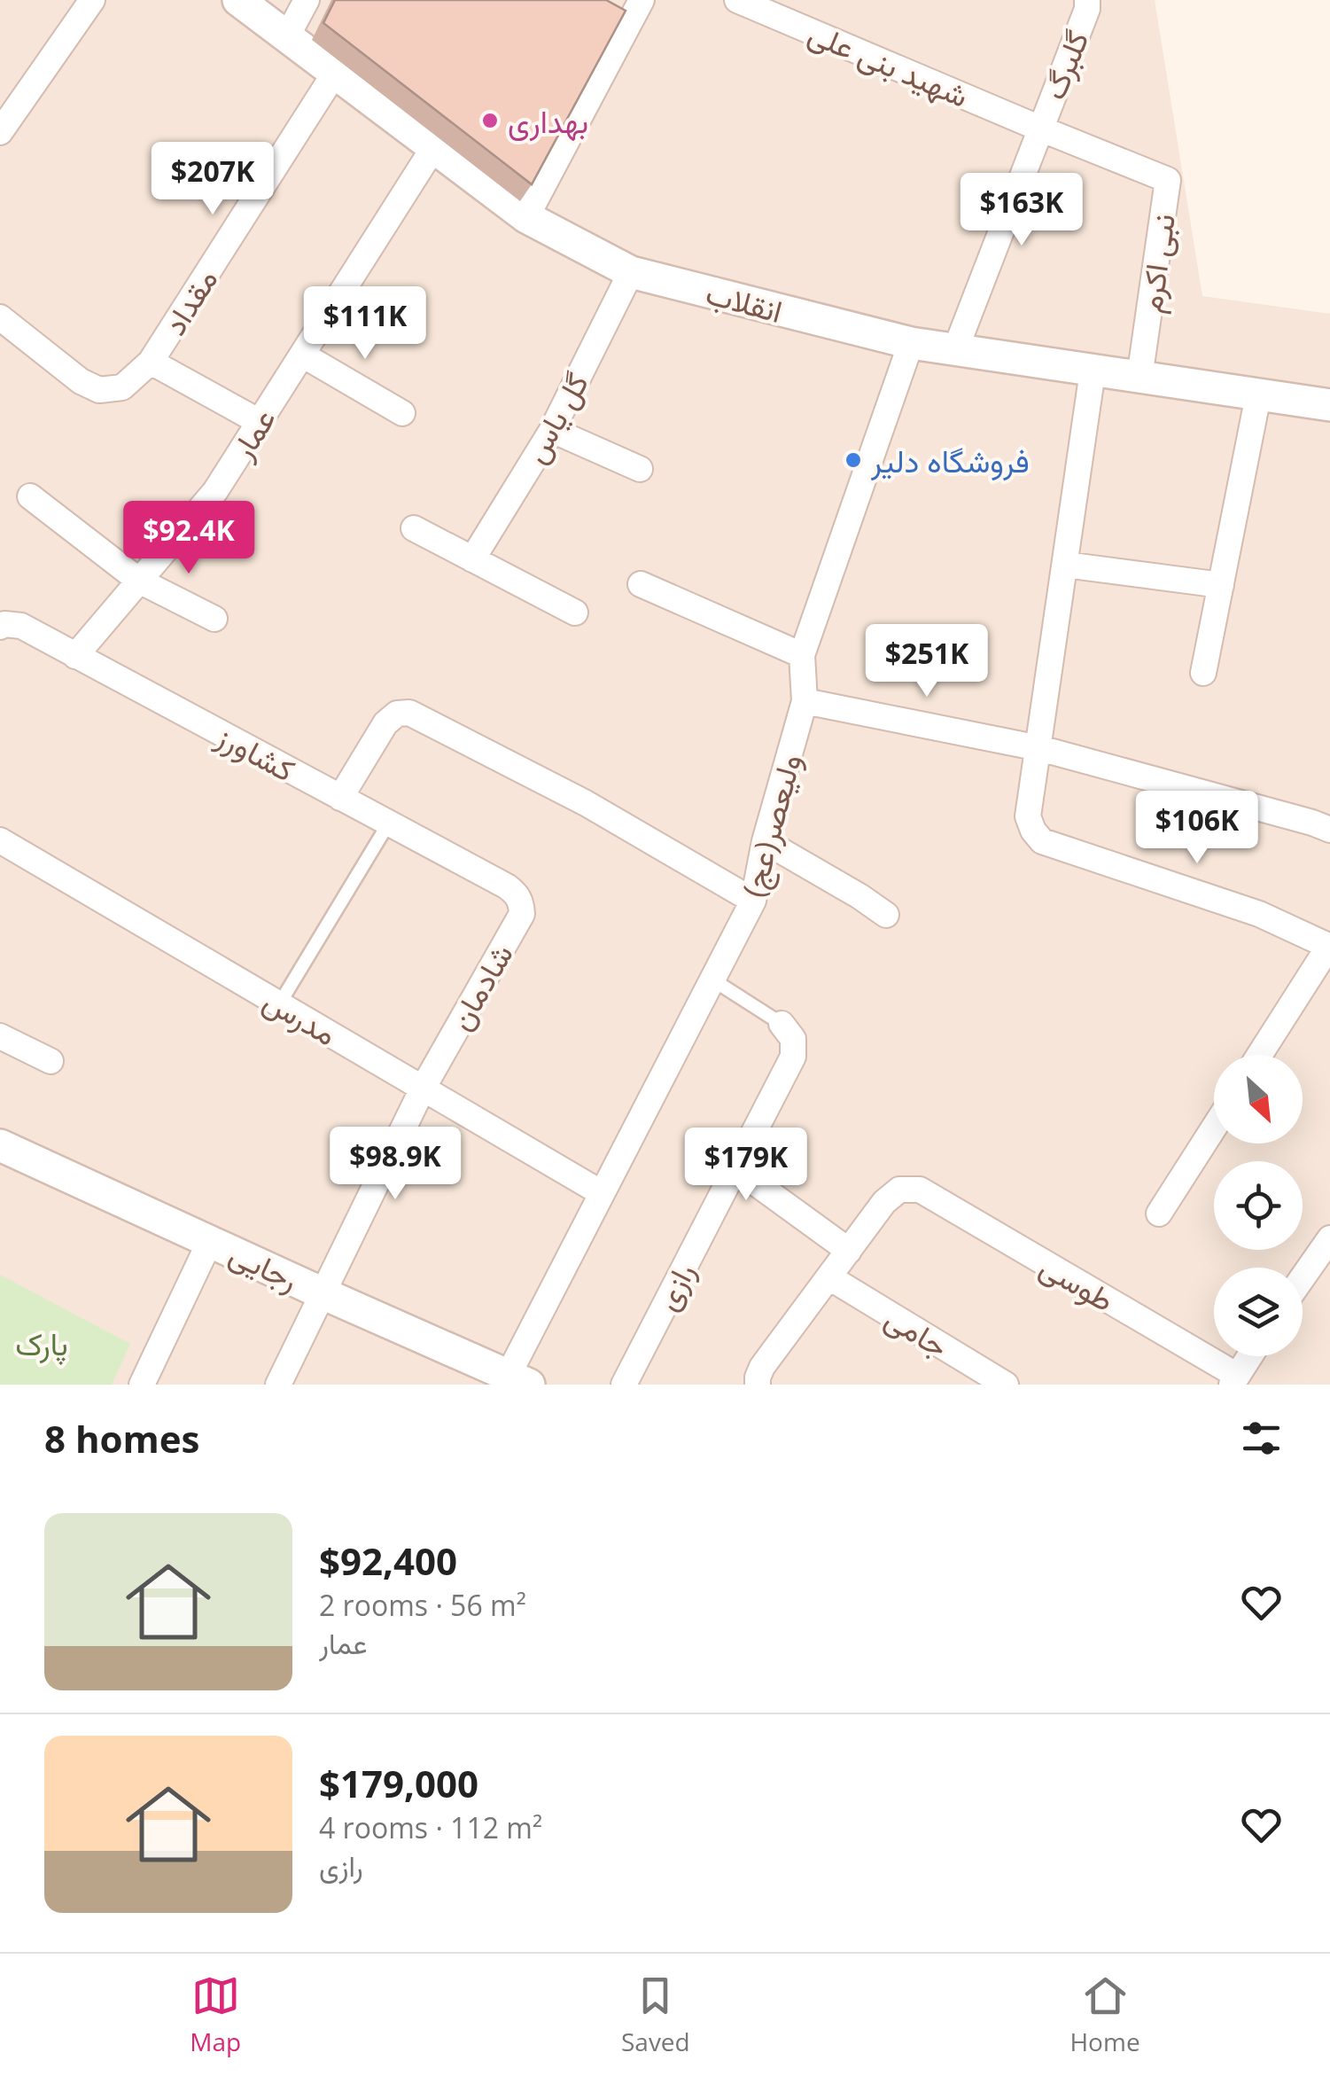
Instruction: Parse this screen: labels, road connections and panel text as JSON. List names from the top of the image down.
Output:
{
  "streets": {
    "street": [
      "شهید بنی علی",
      "گلبرگ",
      "نبی اکرم",
      "مقداد",
      "انقلاب",
      "گل یاس",
      "عمار",
      "کشاورز",
      "ولیعصر(عج)",
      "شادمان",
      "مدرس",
      "رجایی",
      "طوسی",
      "رازی",
      "جامی"
    ]
  },
  "crossings": [
    ["شهید بنی علی", "گلبرگ"],
    ["شهید بنی علی", "نبی اکرم"],
    ["گلبرگ", "نبی اکرم"],
    ["گلبرگ", "انقلاب"],
    ["نبی اکرم", "انقلاب"],
    ["مقداد", "انقلاب"],
    ["انقلاب", "گل یاس"],
    ["انقلاب", "عمار"],
    ["انقلاب", "ولیعصر(عج)"],
    ["عمار", "کشاورز"],
    ["کشاورز", "شادمان"],
    ["ولیعصر(عج)", "مدرس"],
    ["ولیعصر(عج)", "رجایی"],
    ["ولیعصر(عج)", "رازی"],
    ["شادمان", "مدرس"]
  ],
  "parks": ["پارک"],
  "places": ["بهداری", "فروشگاه دلیر"],
  "north": "bottom right",
  "page": {
    "price": [
      "$207K",
      "$163K",
      "$111K",
      "$92.4K",
      "$251K",
      "$106K",
      "$98.9K",
      "$179K"
    ],
    "heading": "8 homes",
    "list": [
      {
        "name": "$92,400",
        "note": "2 rooms · 56 m² · عمار"
      },
      {
        "name": "$179,000",
        "note": "4 rooms · 112 m² · رازی"
      }
    ],
    "tabs": ["Map", "Saved", "Home"]
  }
}
